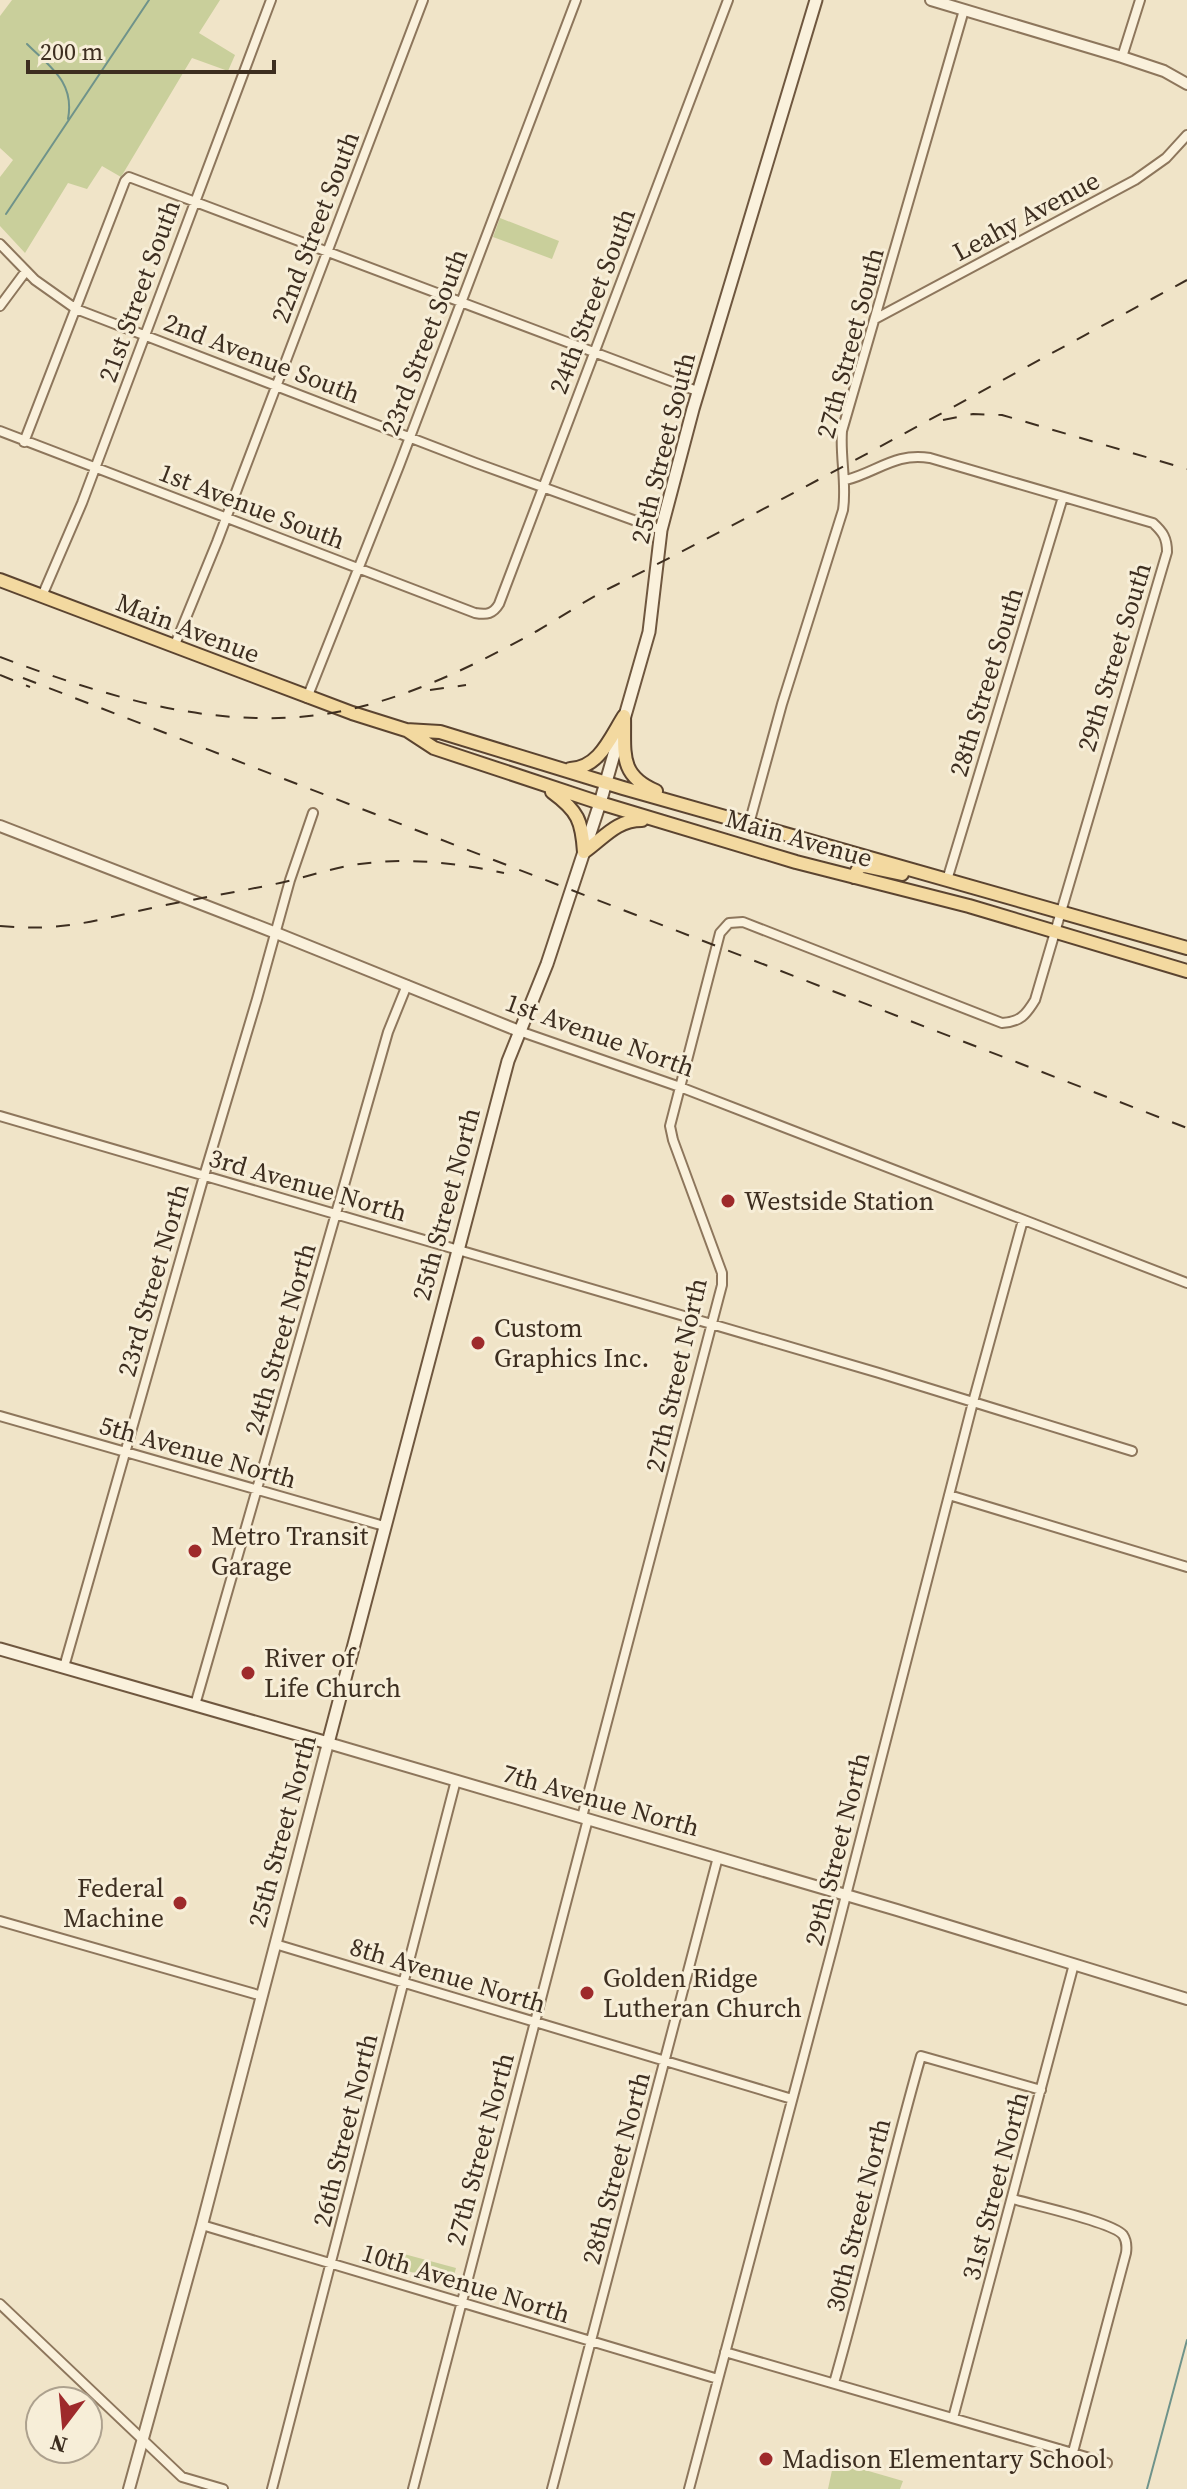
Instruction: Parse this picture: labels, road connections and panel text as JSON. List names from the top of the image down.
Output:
{
  "streets": {
    "main road": [
      "25th Street South",
      "Main Avenue",
      "25th Street North",
      "7th Avenue North"
    ],
    "street": [
      "Leahy Avenue",
      "22nd Street South",
      "21st Street South",
      "24th Street South",
      "23rd Street South",
      "27th Street South",
      "2nd Avenue South",
      "1st Avenue South",
      "29th Street South",
      "28th Street South",
      "1st Avenue North",
      "3rd Avenue North",
      "23rd Street North",
      "24th Street North",
      "27th Street North",
      "5th Avenue North",
      "29th Street North",
      "8th Avenue North",
      "26th Street North",
      "28th Street North",
      "31st Street North",
      "30th Street North",
      "10th Avenue North"
    ]
  },
  "crossings": [
    ["Leahy Avenue", "27th Street South"],
    ["22nd Street South", "2nd Avenue South"],
    ["22nd Street South", "1st Avenue South"],
    ["22nd Street South", "Main Avenue"],
    ["21st Street South", "2nd Avenue South"],
    ["21st Street South", "1st Avenue South"],
    ["21st Street South", "Main Avenue"],
    ["24th Street South", "2nd Avenue South"],
    ["24th Street South", "1st Avenue South"],
    ["23rd Street South", "2nd Avenue South"],
    ["23rd Street South", "1st Avenue South"],
    ["23rd Street South", "Main Avenue"],
    ["27th Street South", "Main Avenue"],
    ["27th Street South", "29th Street South"],
    ["2nd Avenue South", "25th Street South"],
    ["25th Street South", "Main Avenue"],
    ["25th Street South", "25th Street North"],
    ["Main Avenue", "29th Street South"],
    ["Main Avenue", "28th Street South"],
    ["Main Avenue", "27th Street North"],
    ["29th Street South", "28th Street South"],
    ["29th Street South", "27th Street North"],
    ["1st Avenue North", "25th Street North"],
    ["1st Avenue North", "23rd Street North"],
    ["1st Avenue North", "24th Street North"],
    ["1st Avenue North", "27th Street North"],
    ["1st Avenue North", "29th Street North"],
    ["3rd Avenue North", "25th Street North"],
    ["3rd Avenue North", "23rd Street North"],
    ["3rd Avenue North", "24th Street North"],
    ["3rd Avenue North", "27th Street North"],
    ["3rd Avenue North", "29th Street North"],
    ["25th Street North", "5th Avenue North"],
    ["25th Street North", "7th Avenue North"],
    ["25th Street North", "8th Avenue North"],
    ["25th Street North", "10th Avenue North"],
    ["23rd Street North", "5th Avenue North"],
    ["23rd Street North", "7th Avenue North"],
    ["24th Street North", "5th Avenue North"],
    ["24th Street North", "7th Avenue North"],
    ["27th Street North", "7th Avenue North"],
    ["27th Street North", "8th Avenue North"],
    ["27th Street North", "10th Avenue North"],
    ["7th Avenue North", "29th Street North"],
    ["7th Avenue North", "26th Street North"],
    ["7th Avenue North", "28th Street North"],
    ["7th Avenue North", "31st Street North"],
    ["29th Street North", "8th Avenue North"],
    ["29th Street North", "10th Avenue North"],
    ["8th Avenue North", "26th Street North"],
    ["8th Avenue North", "28th Street North"],
    ["26th Street North", "10th Avenue North"],
    ["28th Street North", "10th Avenue North"],
    ["31st Street North", "30th Street North"]
  ],
  "places": [
    "Westside Station",
    "Custom Graphics Inc.",
    "Metro Transit Garage",
    "River of Life Church",
    "Federal Machine",
    "Golden Ridge Lutheran Church",
    "Madison Elementary School"
  ],
  "scale_bar": "200 m",
  "north": "bottom"
}
